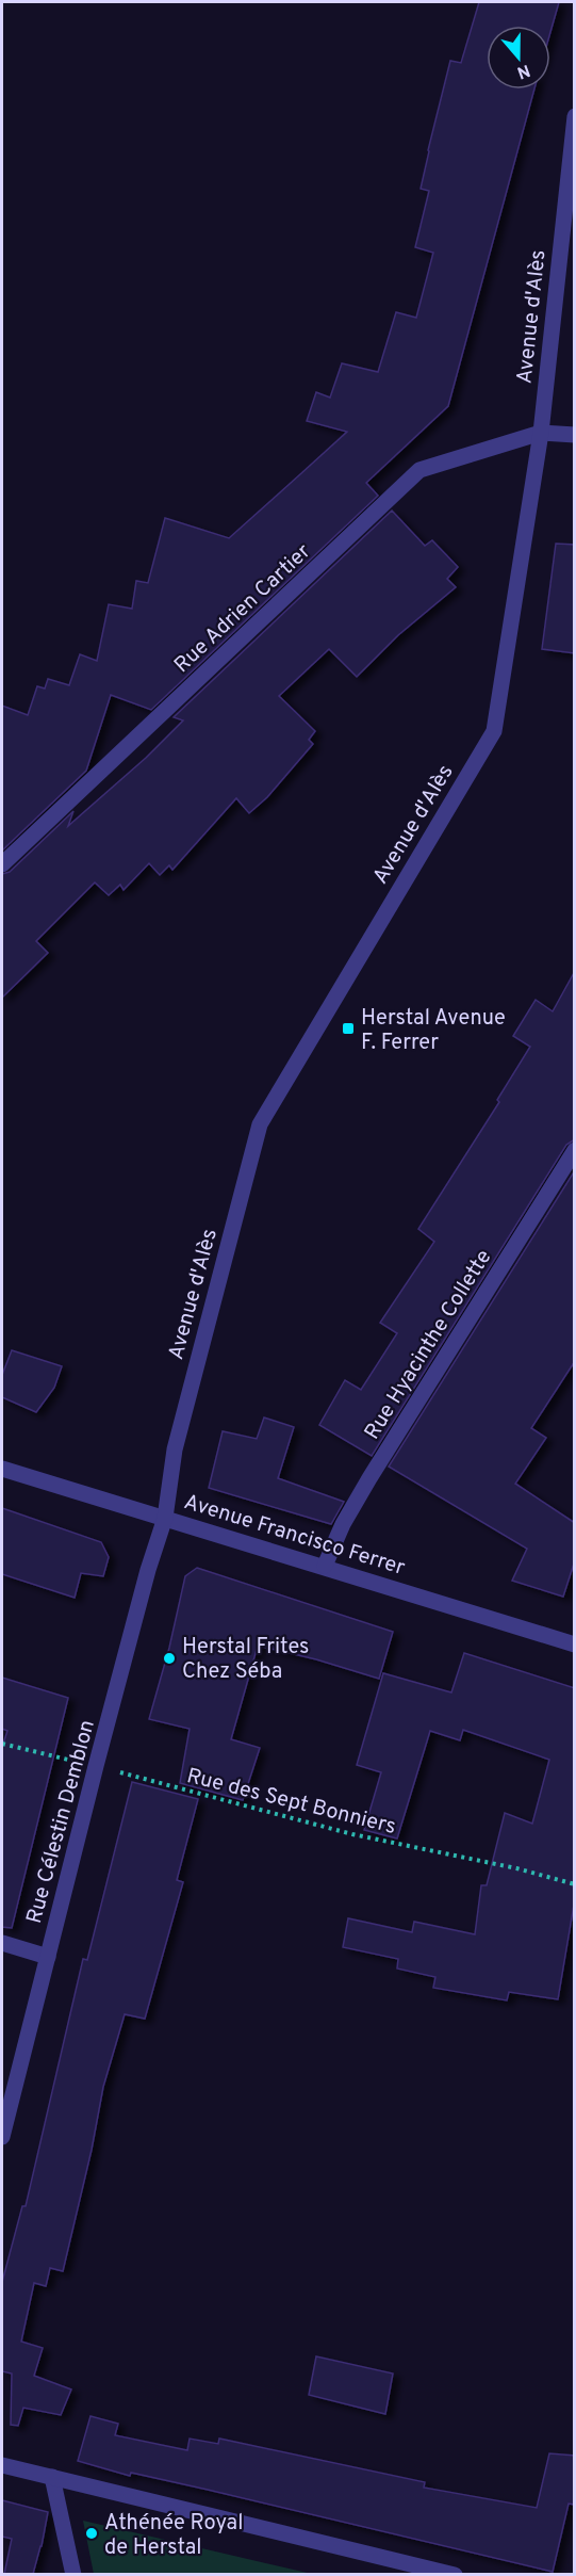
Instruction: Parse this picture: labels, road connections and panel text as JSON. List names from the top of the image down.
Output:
{
  "streets": {
    "street": [
      "Avenue d'Alès",
      "Rue Adrien Cartier",
      "Rue Hyacinthe Collette",
      "Avenue Francisco Ferrer",
      "Rue Célestin Demblon"
    ],
    "path": ["Rue des Sept Bonniers"]
  },
  "crossings": [
    ["Avenue d'Alès", "Rue Adrien Cartier"],
    ["Avenue d'Alès", "Avenue Francisco Ferrer"],
    ["Avenue d'Alès", "Rue Célestin Demblon"],
    ["Rue Hyacinthe Collette", "Avenue Francisco Ferrer"],
    ["Avenue Francisco Ferrer", "Rue Célestin Demblon"],
    ["Rue des Sept Bonniers", "Rue Célestin Demblon"]
  ],
  "places": {
    "transit": ["Herstal Avenue F. Ferrer"],
    "other": ["Herstal Frites Chez Séba", "Athénée Royal de Herstal"]
  },
  "north": "bottom"
}
